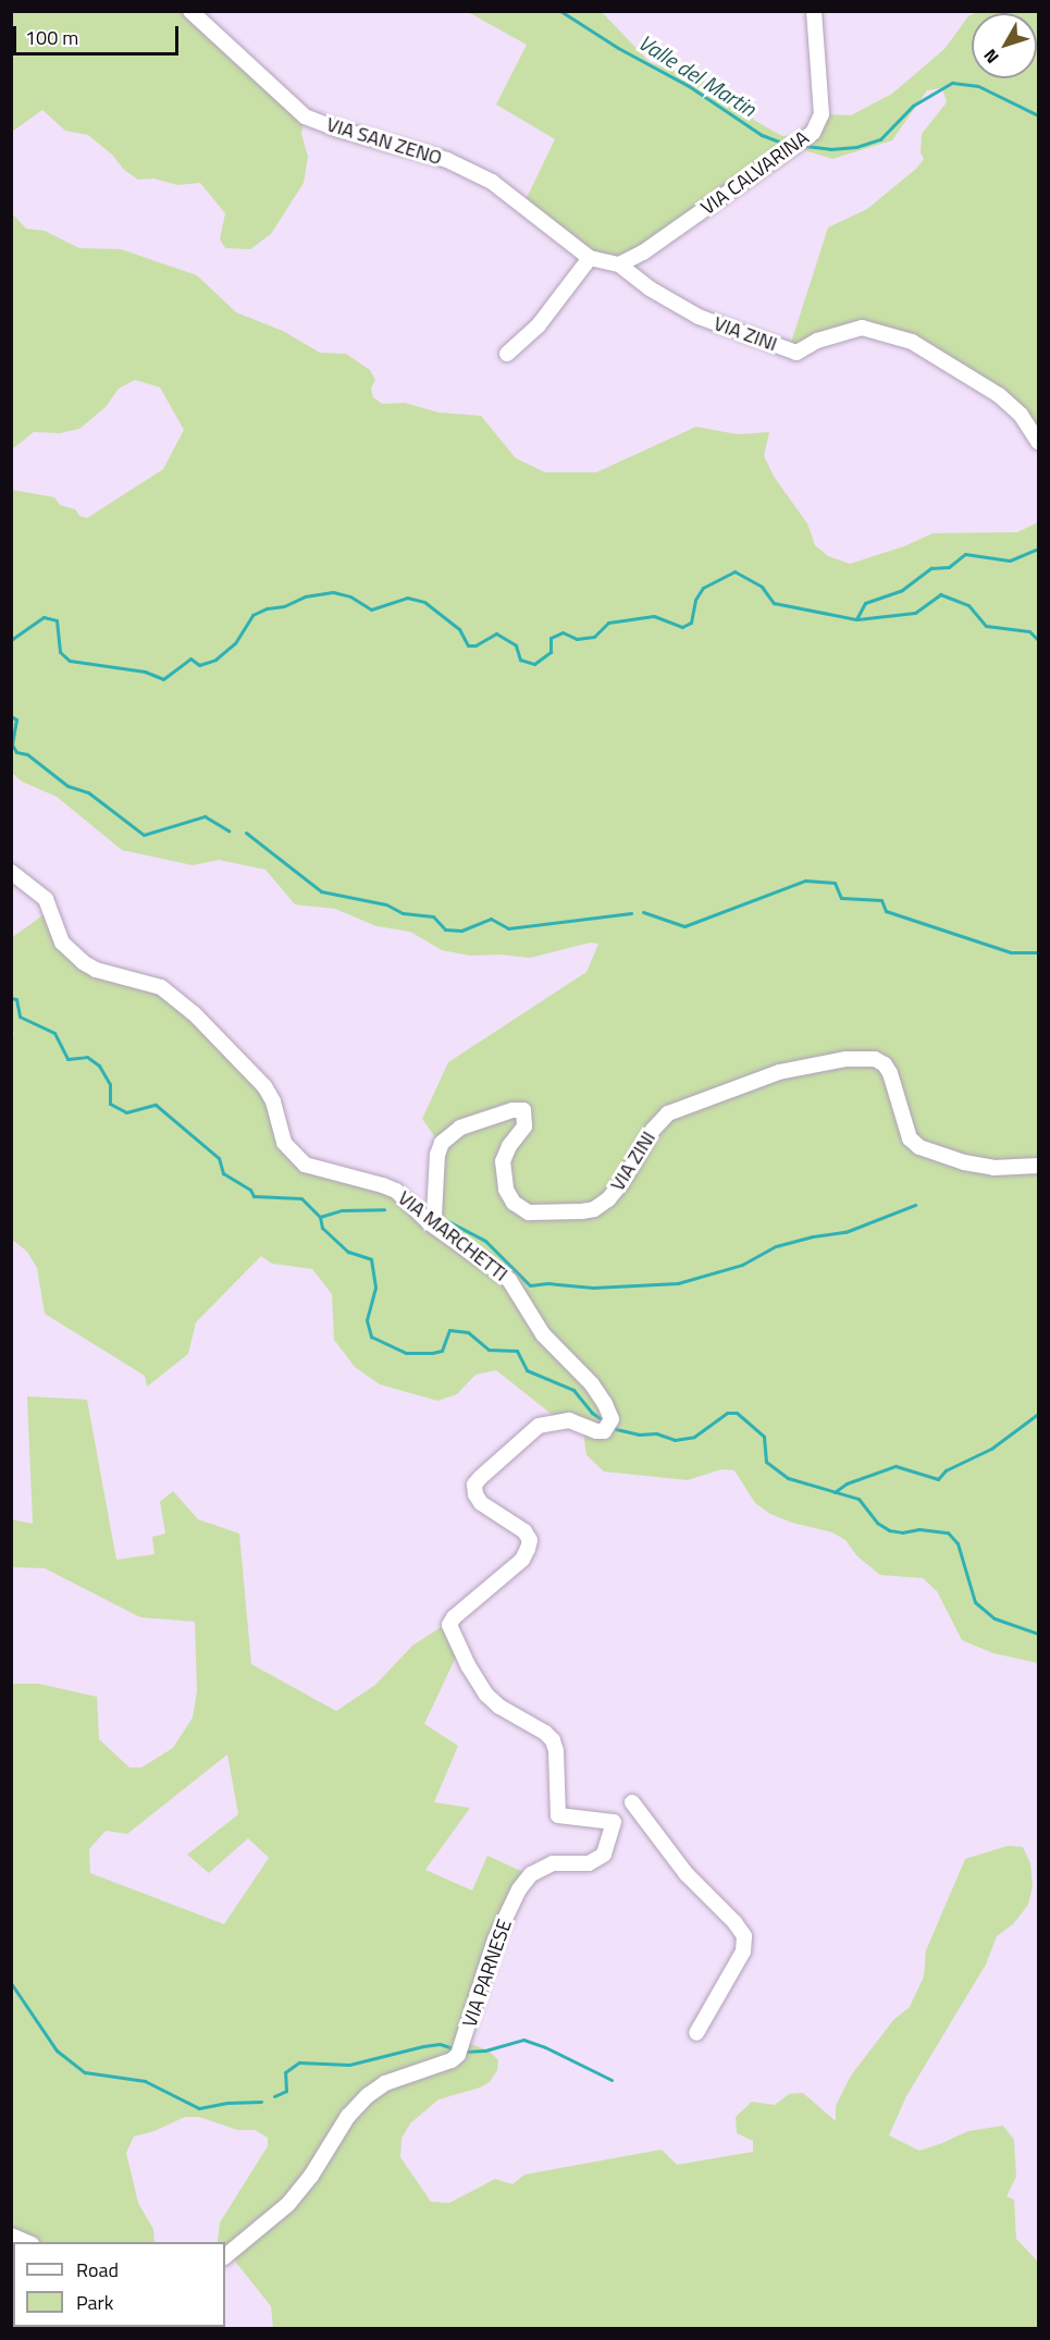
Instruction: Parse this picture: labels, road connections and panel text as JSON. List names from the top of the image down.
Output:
{
  "streets": {
    "street": [
      "VIA SAN ZENO",
      "VIA CALVARINA",
      "VIA ZINI",
      "VIA MARCHETTI",
      "VIA PARNESE"
    ]
  },
  "crossings": [
    ["VIA CALVARINA", "VIA ZINI"],
    ["VIA ZINI", "VIA MARCHETTI"],
    ["VIA MARCHETTI", "VIA PARNESE"]
  ],
  "water": ["Valle del Martin"],
  "legend": ["Road", "Park"],
  "scale_bar": "100 m",
  "north": "bottom left"
}
